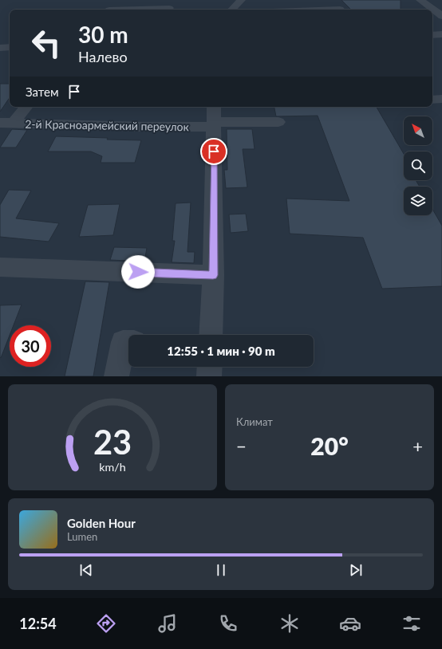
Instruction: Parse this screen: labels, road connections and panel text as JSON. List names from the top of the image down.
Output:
{
  "streets": {
    "street": ["2-й Красноармейский переулок"]
  },
  "north": "top left",
  "page": {
    "turn": ["30 m", "Налево"],
    "then": "Затем",
    "limit": "30",
    "trip": "12:55 · 1 мин · 90 m",
    "tile": "Климат",
    "heat": ["−", "20°", "+"],
    "song": ["Golden Hour", "Lumen"],
    "tabs": "12:54",
    "gauge": ["23", "km/h"]
  }
}
